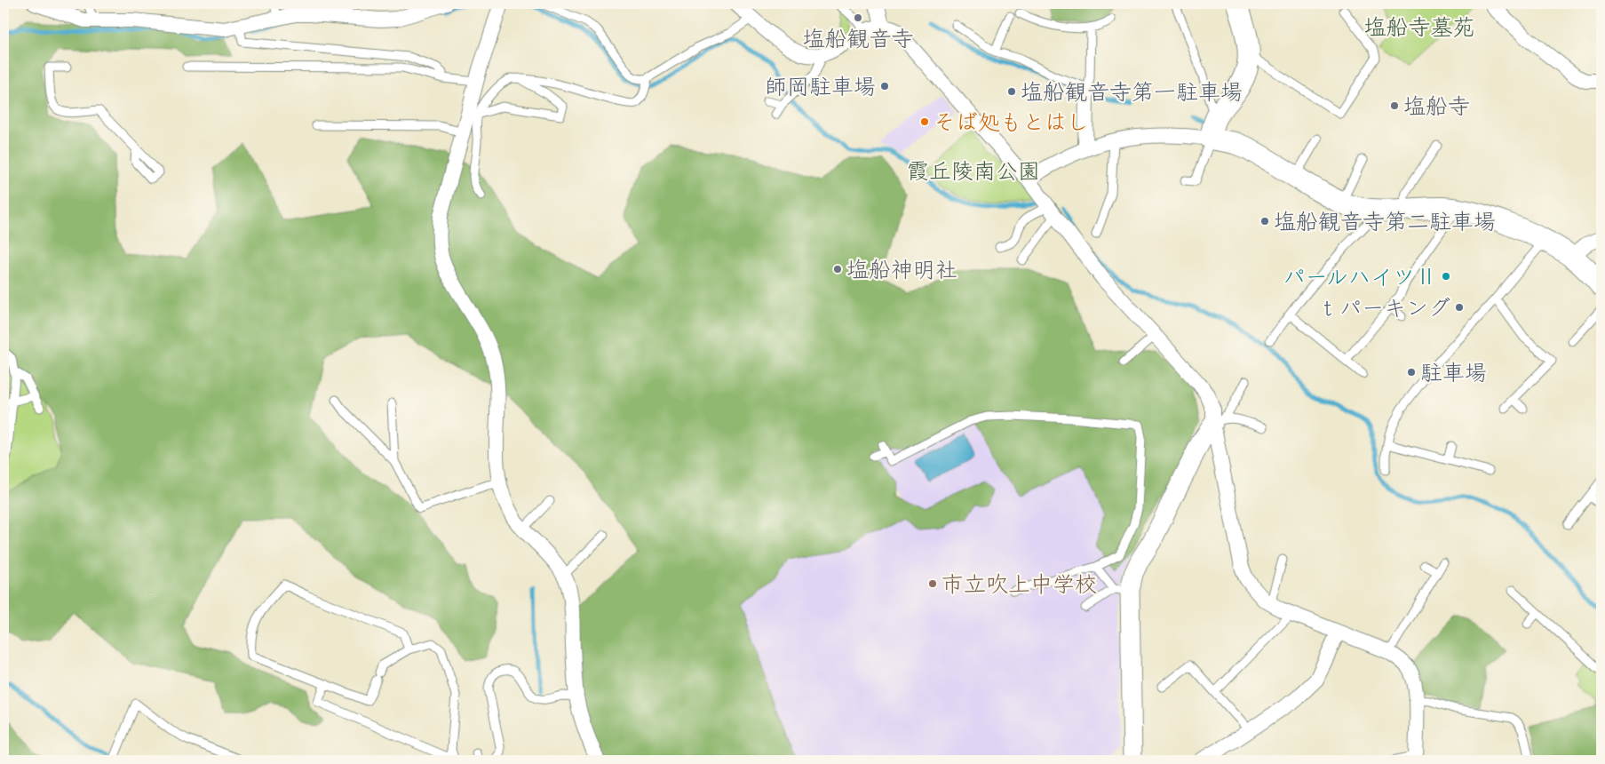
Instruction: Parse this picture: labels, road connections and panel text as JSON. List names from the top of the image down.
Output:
{
  "parks": ["塩船寺墓苑", "霞丘陵南公園"],
  "places": [
    "塩船観音寺",
    "師岡駐車場",
    "塩船観音寺第一駐車場",
    "塩船寺",
    "そば処もとはし",
    "塩船観音寺第二駐車場",
    "塩船神明社",
    "パールハイツⅡ",
    "ｔパーキング",
    "駐車場",
    "市立吹上中学校"
  ]
}
